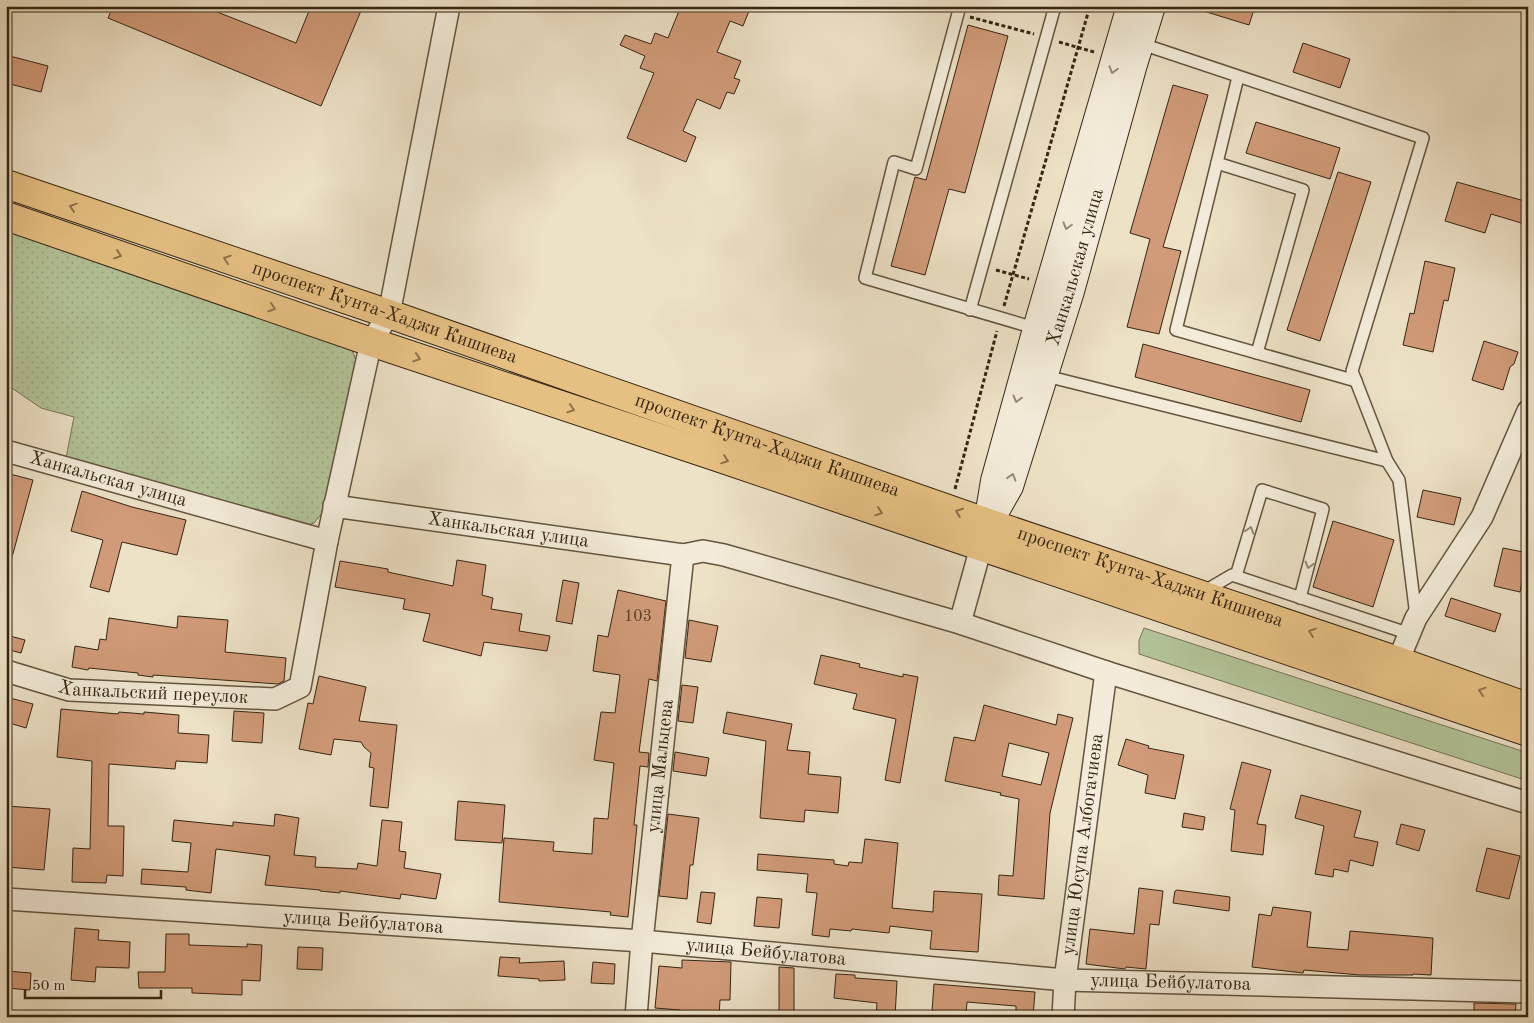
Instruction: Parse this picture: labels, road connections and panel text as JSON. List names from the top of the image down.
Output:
{
  "streets": {
    "main road": ["проспект Кунта-Хаджи Кишиева"],
    "street": [
      "Ханкальская улица",
      "Ханкальский переулок",
      "улица Мальцева",
      "улица Юсупа Албогачиева",
      "улица Бейбулатова"
    ]
  },
  "crossings": [
    ["Ханкальская улица", "проспект Кунта-Хаджи Кишиева"],
    ["Ханкальская улица", "Ханкальский переулок"],
    ["Ханкальская улица", "улица Мальцева"],
    ["улица Мальцева", "улица Бейбулатова"],
    ["улица Юсупа Албогачиева", "улица Бейбулатова"]
  ],
  "house_numbers": ["103"],
  "scale_bar": "50 m"
}
